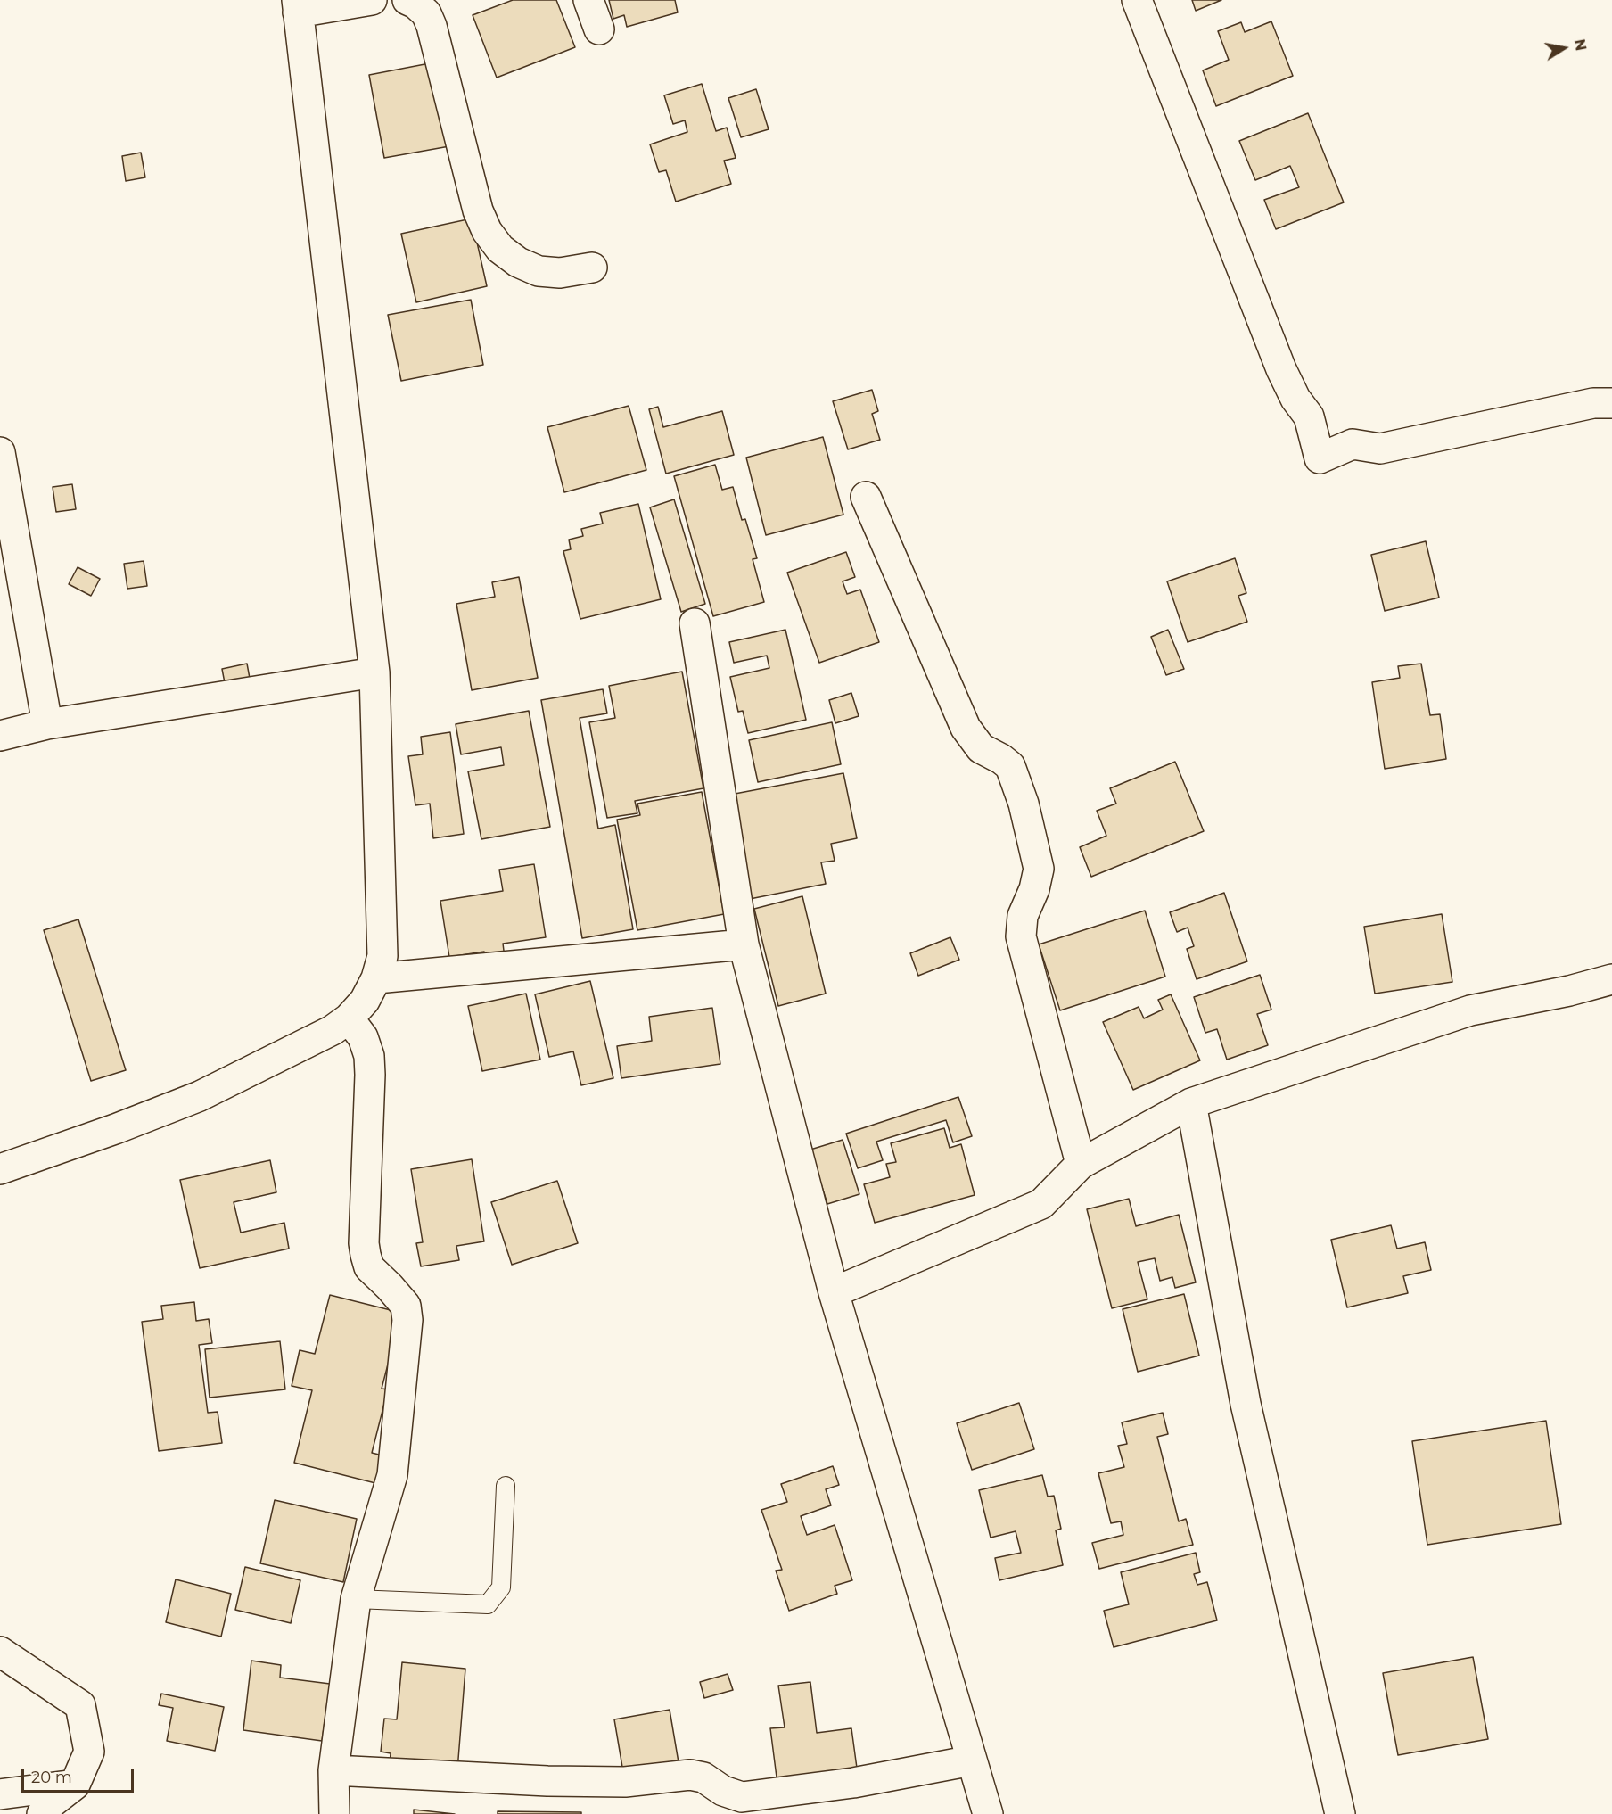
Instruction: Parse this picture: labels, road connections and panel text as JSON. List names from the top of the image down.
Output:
{
  "scale_bar": "20 m",
  "north": "right"
}
